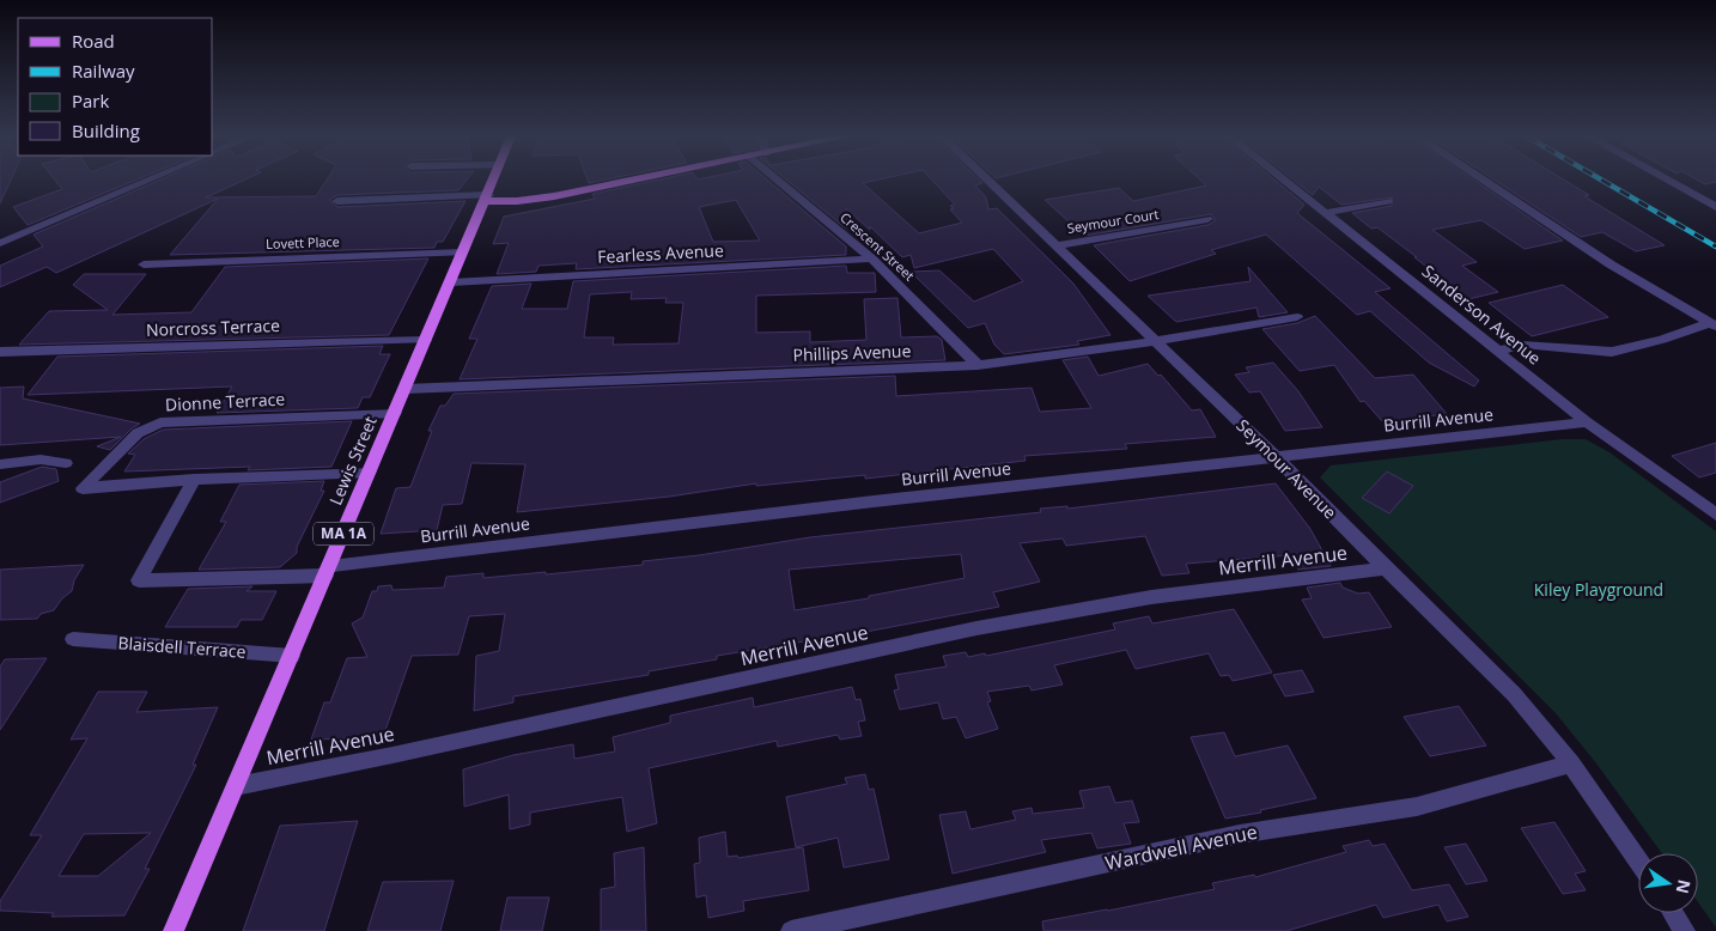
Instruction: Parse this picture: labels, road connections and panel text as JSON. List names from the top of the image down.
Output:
{
  "streets": {
    "main road": ["Lewis Street", "MA 1A"],
    "street": [
      "Seymour Court",
      "Lovett Place",
      "Crescent Street",
      "Fearless Avenue",
      "Sanderson Avenue",
      "Norcross Terrace",
      "Phillips Avenue",
      "Dionne Terrace",
      "Burrill Avenue",
      "Seymour Avenue",
      "Merrill Avenue",
      "Blaisdell Terrace",
      "Wardwell Avenue"
    ]
  },
  "crossings": [
    ["Seymour Court", "Seymour Avenue"],
    ["Lovett Place", "Lewis Street"],
    ["Crescent Street", "Fearless Avenue"],
    ["Crescent Street", "Phillips Avenue"],
    ["Fearless Avenue", "Lewis Street"],
    ["Sanderson Avenue", "Burrill Avenue"],
    ["Norcross Terrace", "Lewis Street"],
    ["Phillips Avenue", "Lewis Street"],
    ["Phillips Avenue", "Seymour Avenue"],
    ["Dionne Terrace", "Burrill Avenue"],
    ["Dionne Terrace", "Lewis Street"],
    ["Burrill Avenue", "Lewis Street"],
    ["Burrill Avenue", "Seymour Avenue"],
    ["Lewis Street", "Merrill Avenue"],
    ["Lewis Street", "Blaisdell Terrace"],
    ["Seymour Avenue", "Merrill Avenue"],
    ["Seymour Avenue", "Wardwell Avenue"]
  ],
  "parks": ["Kiley Playground"],
  "legend": [
    "Road",
    "Railway",
    "Park",
    "Building"
  ],
  "north": "right"
}
